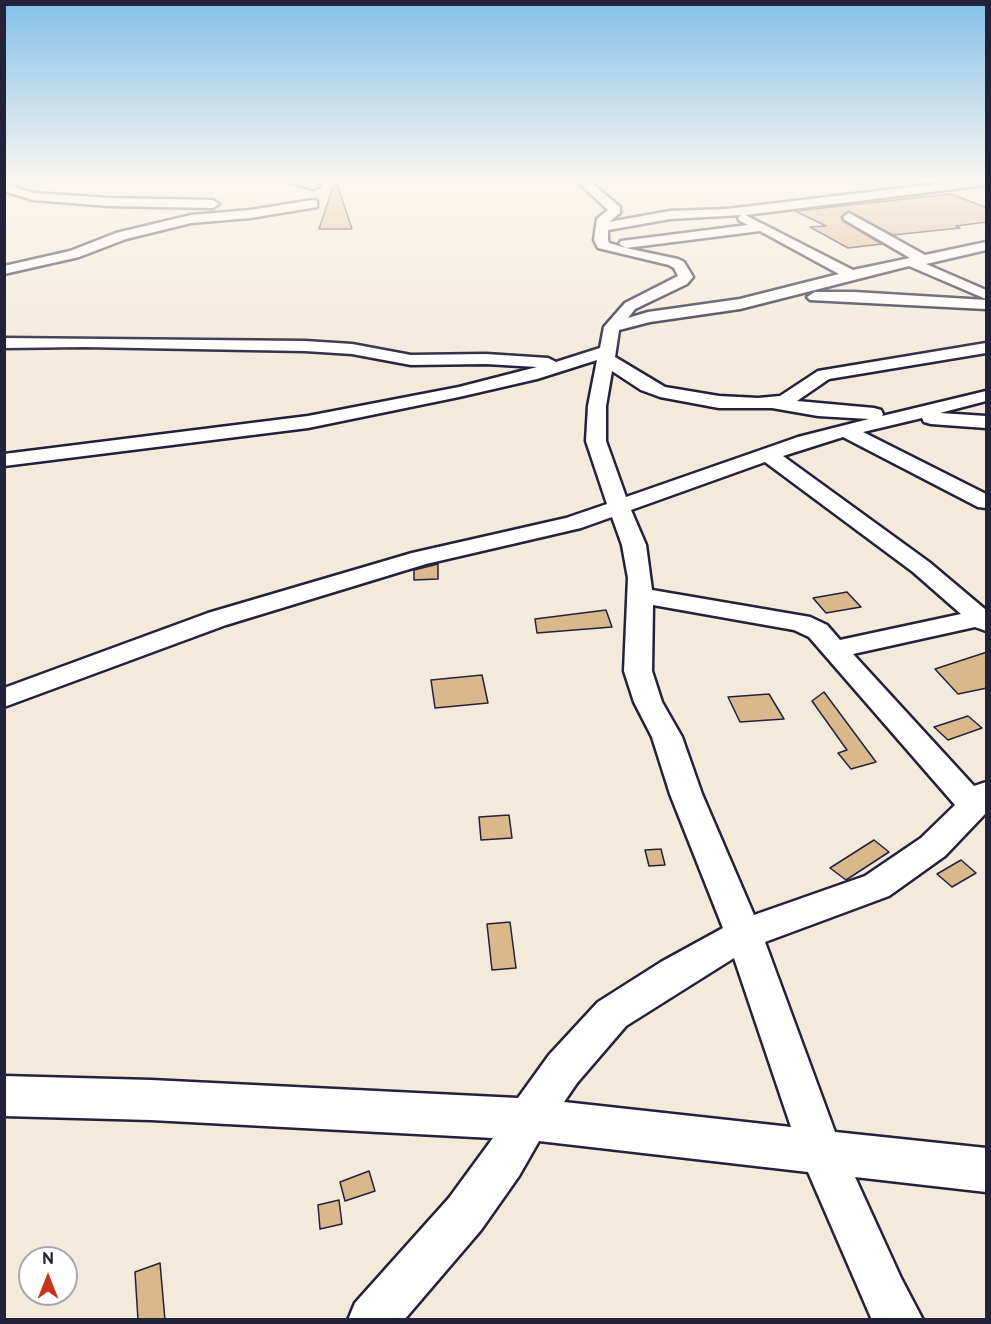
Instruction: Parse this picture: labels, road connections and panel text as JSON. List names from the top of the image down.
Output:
{
  "north": "top"
}
